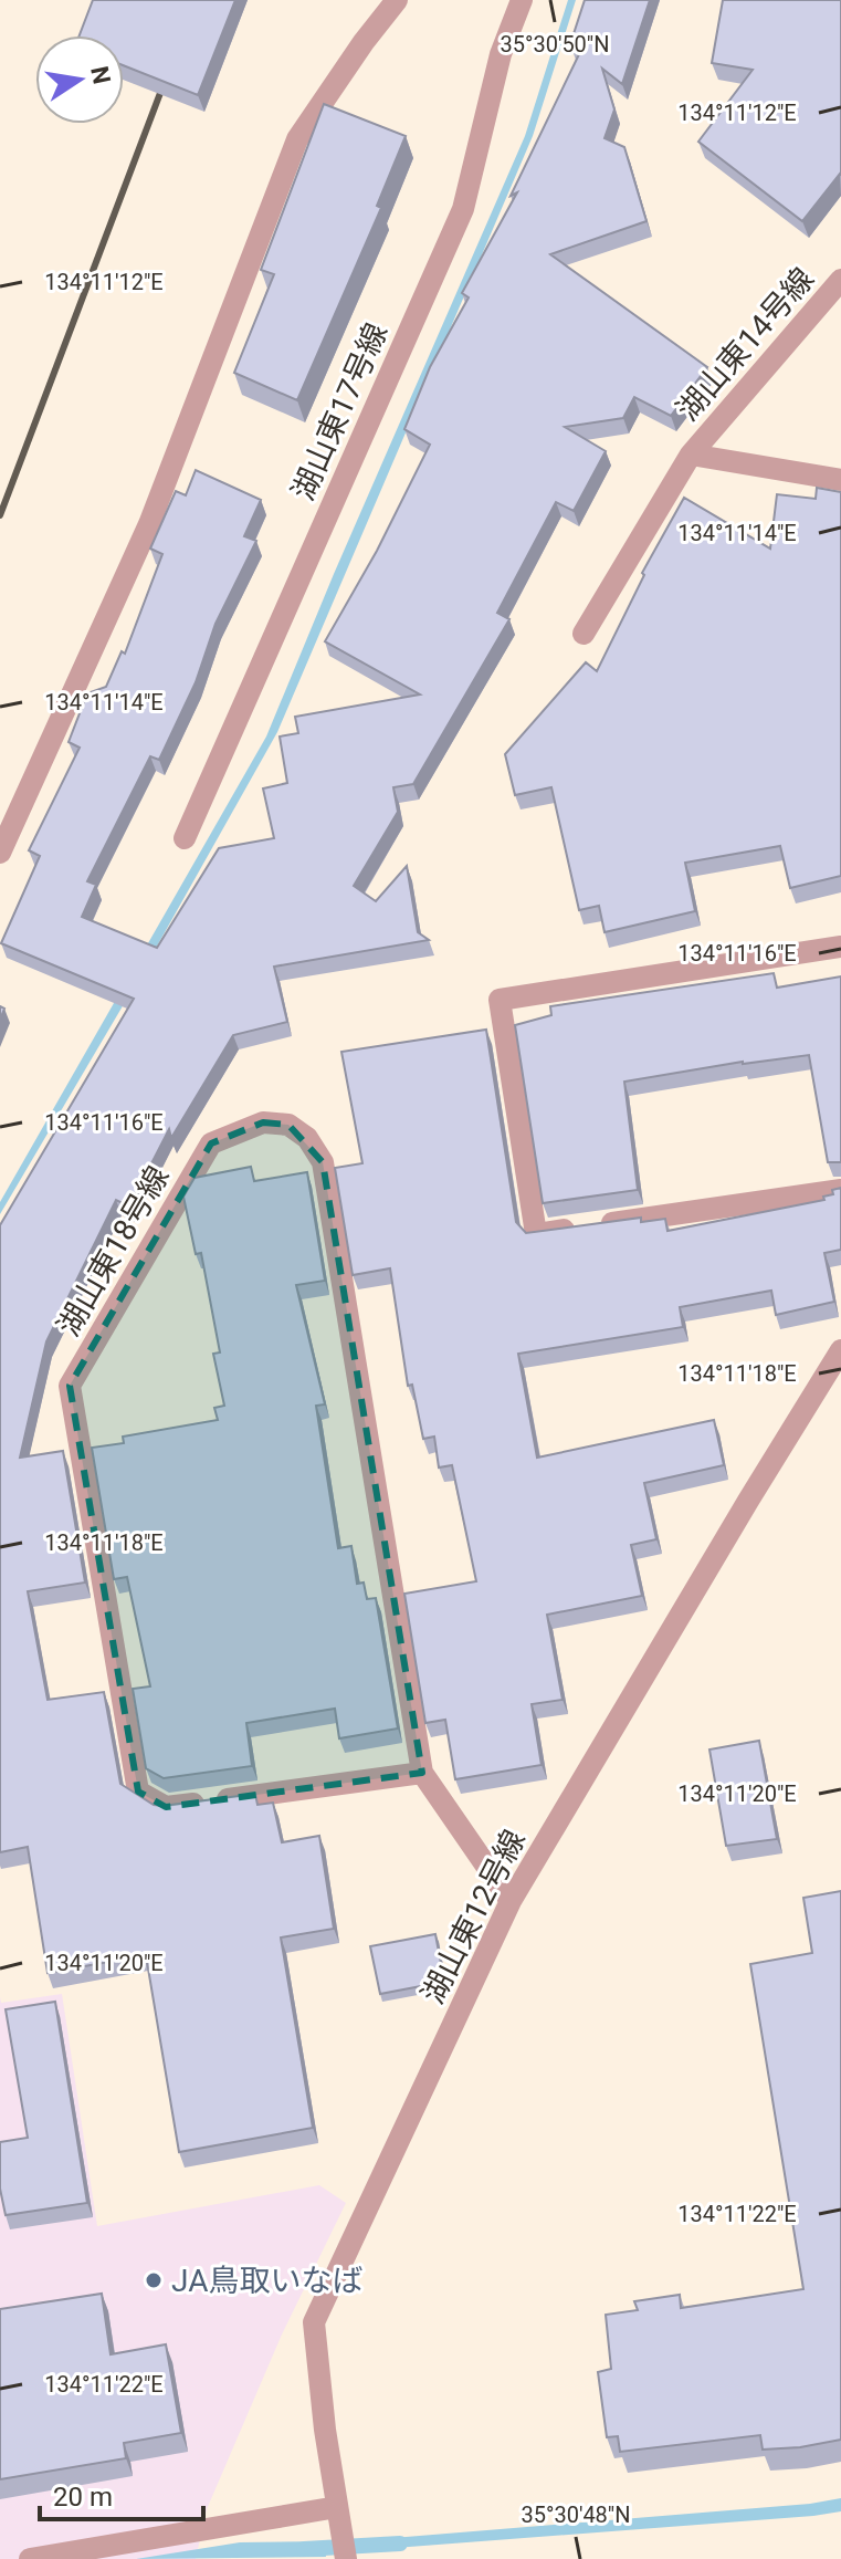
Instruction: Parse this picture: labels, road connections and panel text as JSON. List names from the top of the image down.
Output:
{
  "streets": {
    "street": [
      "湖山東14号線",
      "湖山東17号線",
      "湖山東18号線",
      "湖山東12号線"
    ]
  },
  "crossings": [
    ["湖山東18号線", "湖山東12号線"]
  ],
  "places": ["JA鳥取いなば"],
  "scale_bar": "20 m",
  "north": "right",
  "coordinates": [
    "35°30'50\"N",
    "134°11'12\"E",
    "134°11'14\"E",
    "134°11'16\"E",
    "134°11'18\"E",
    "134°11'20\"E",
    "134°11'22\"E",
    "35°30'48\"N"
  ]
}
